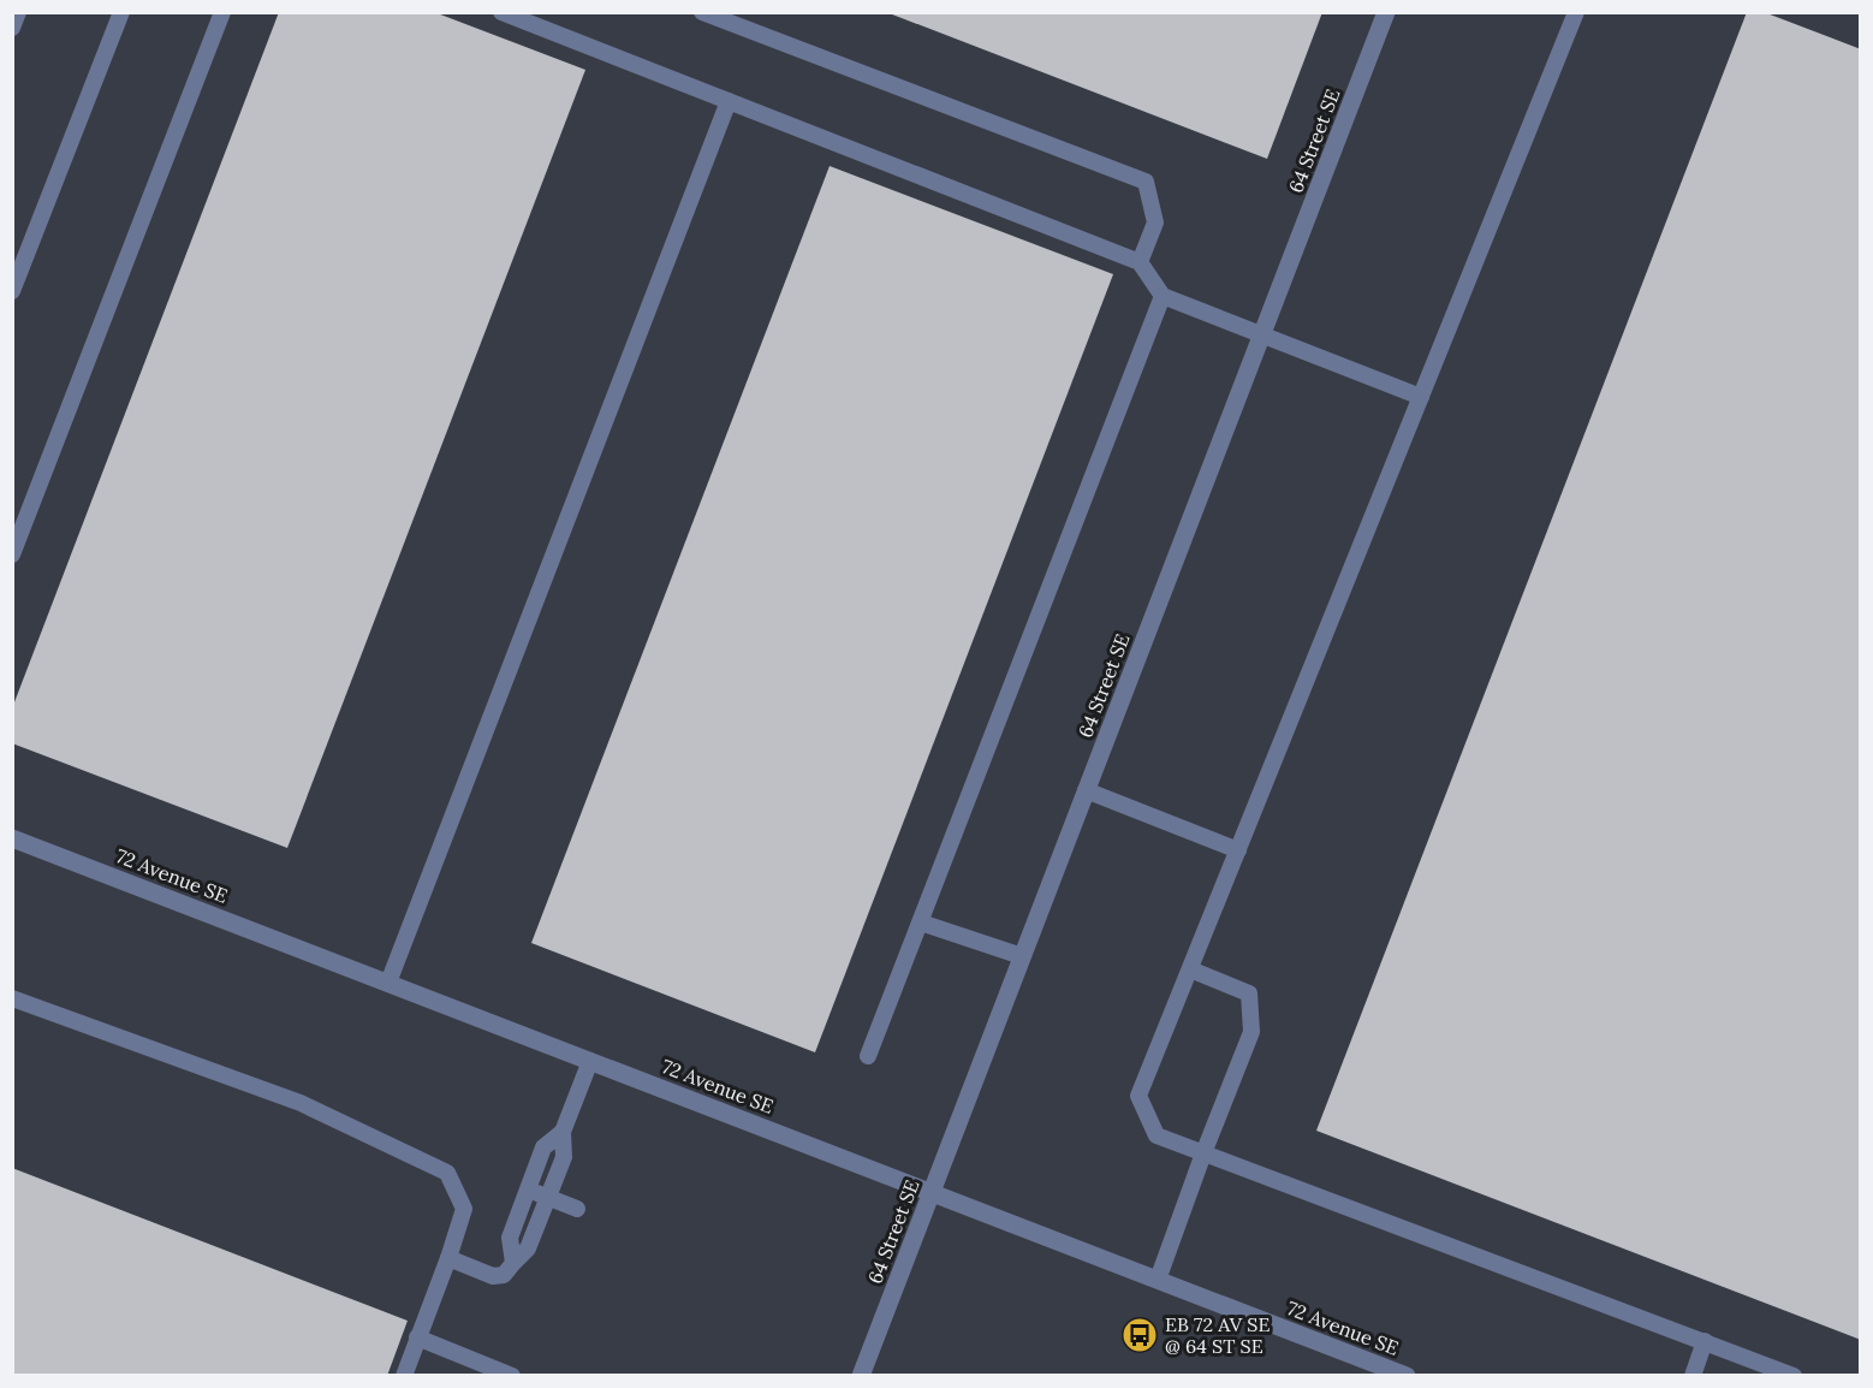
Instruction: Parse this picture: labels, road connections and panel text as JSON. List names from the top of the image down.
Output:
{
  "streets": {
    "street": ["64 Street SE", "72 Avenue SE"]
  },
  "crossings": [
    ["64 Street SE", "72 Avenue SE"]
  ],
  "places": {
    "bus stop": ["EB 72 AV SE @ 64 ST SE"]
  }
}
